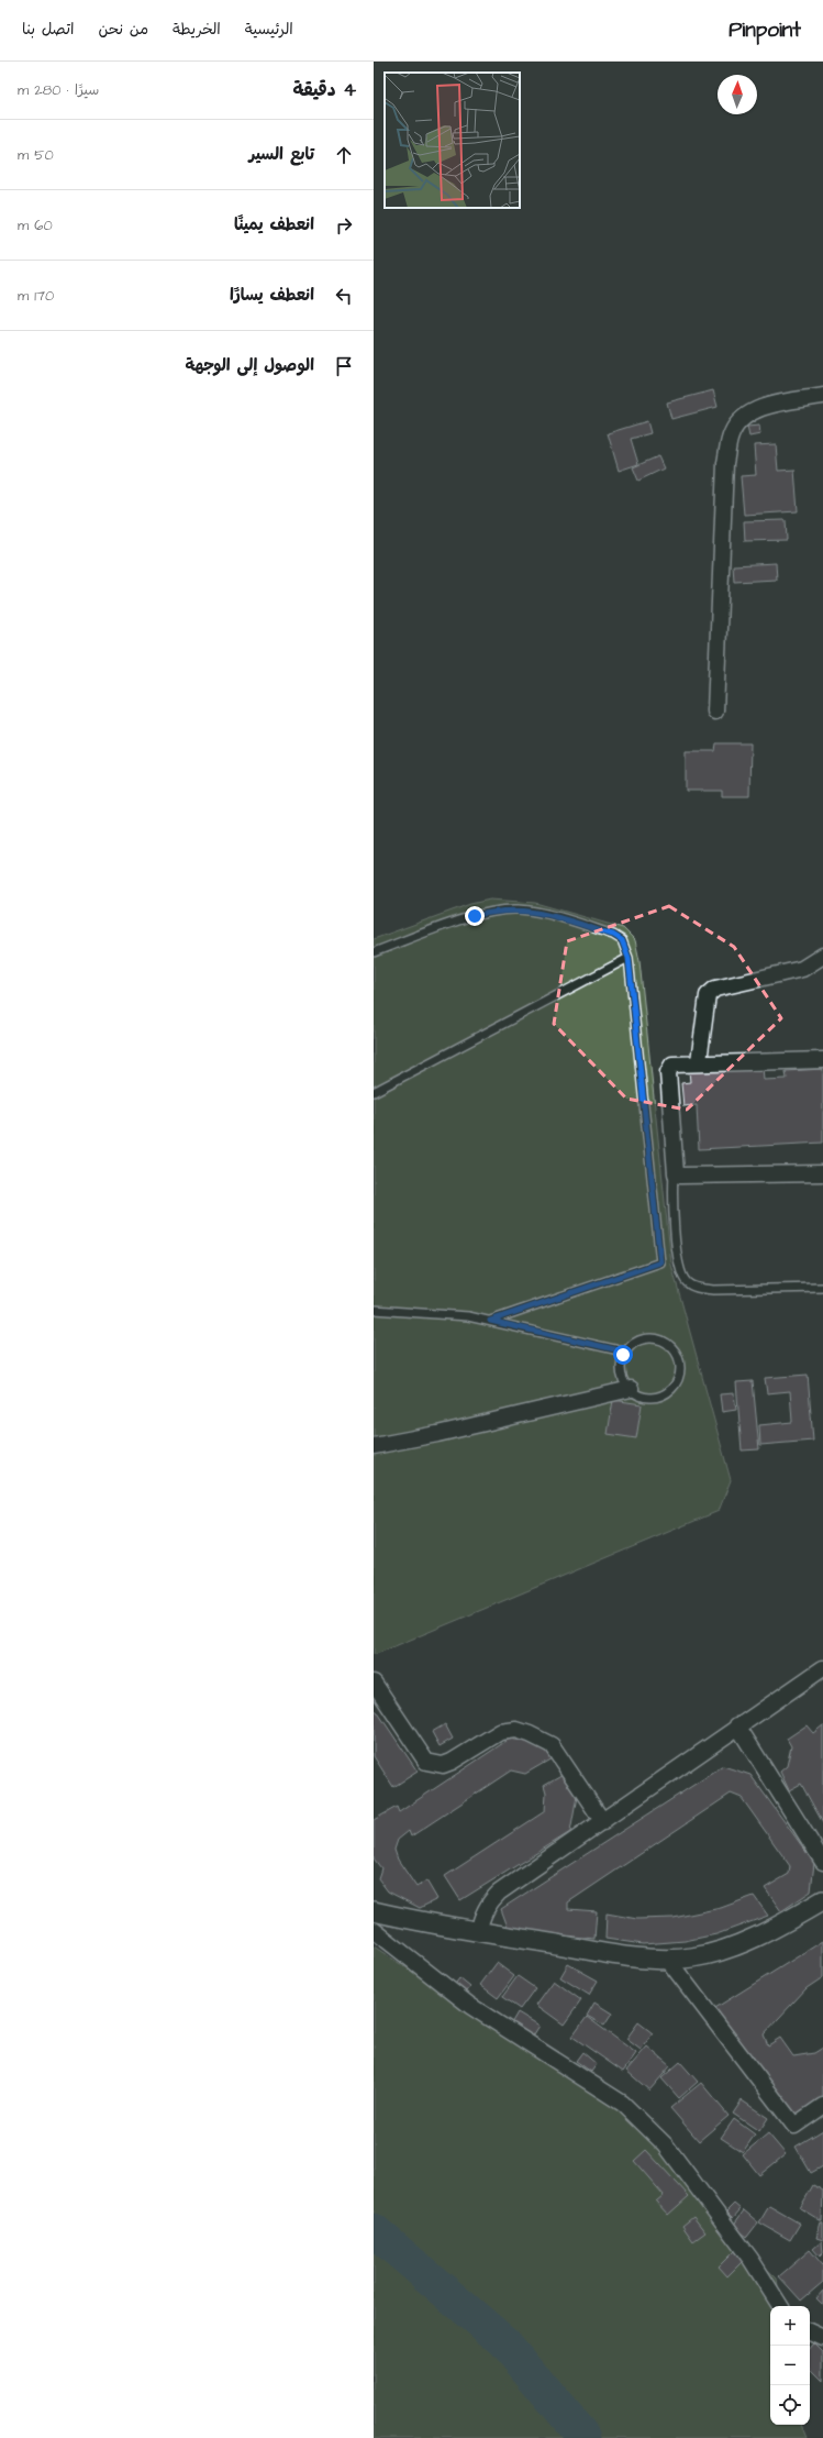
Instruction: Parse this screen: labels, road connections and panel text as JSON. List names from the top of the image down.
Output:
{
  "north": "top",
  "page": {
    "header": "Pinpoint",
    "nav": [
      "الرئيسية",
      "الخريطة",
      "من نحن",
      "اتصل بنا"
    ],
    "heading": ["4 دقيقة", "سيرًا · 280 m"],
    "list": [
      ["تابع السير", "50 m"],
      ["انعطف يمينًا", "60 m"],
      ["انعطف يسارًا", "170 m"],
      "الوصول إلى الوجهة"
    ],
    "map_buttons": ["+", "−"]
  }
}
